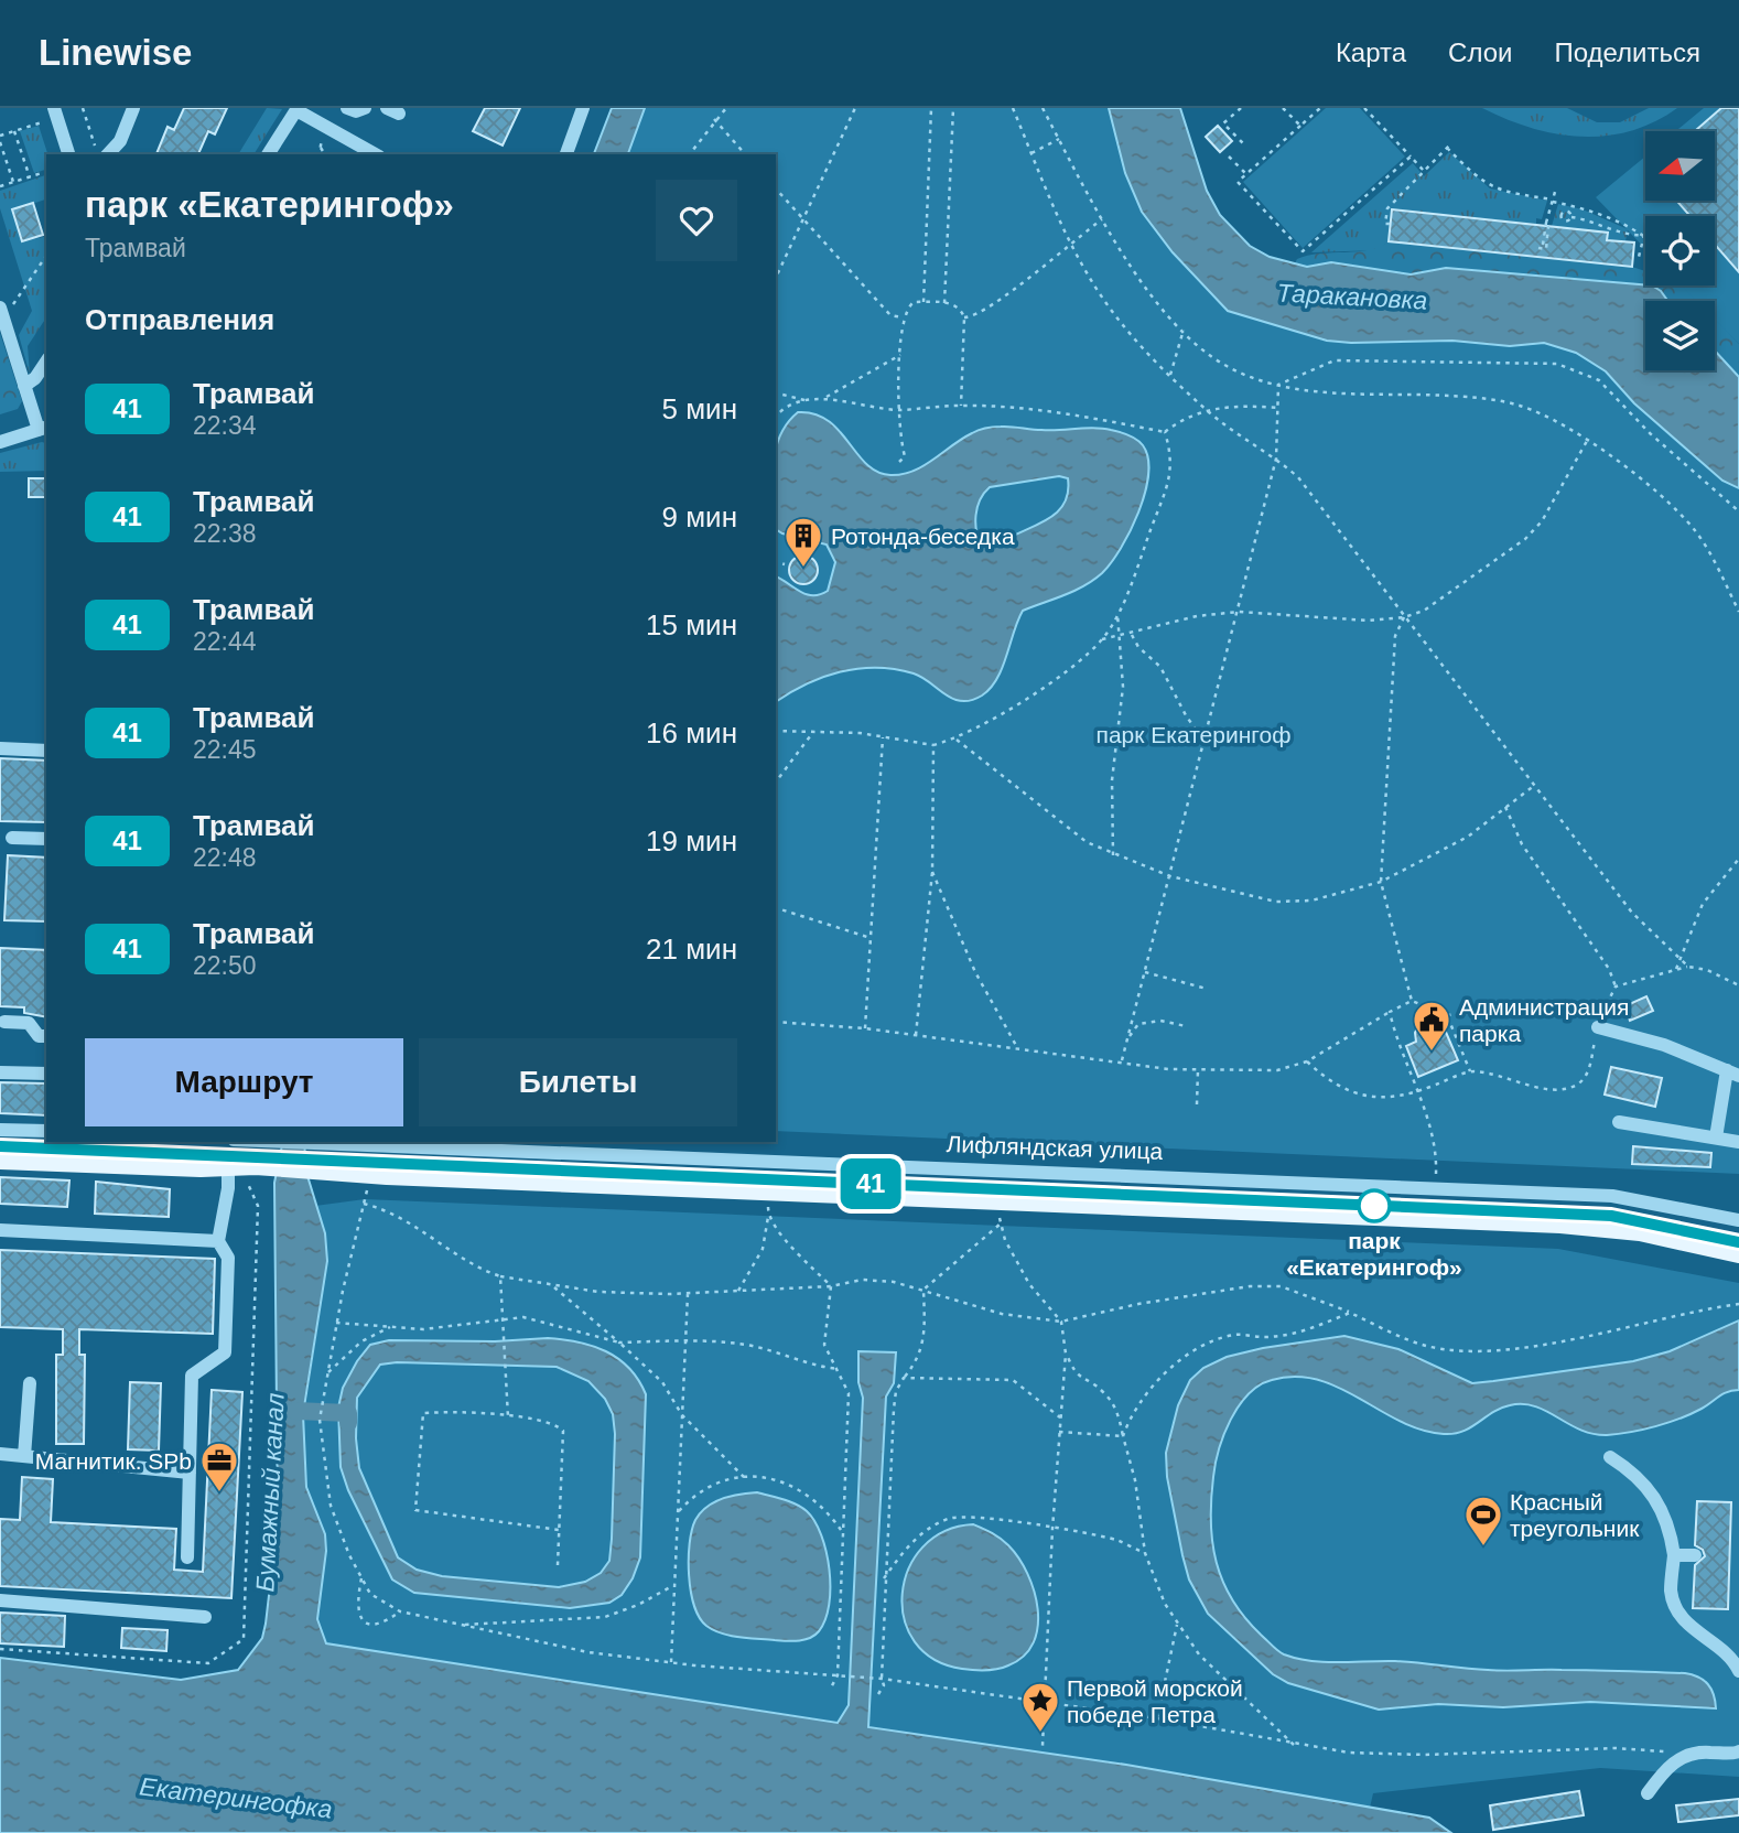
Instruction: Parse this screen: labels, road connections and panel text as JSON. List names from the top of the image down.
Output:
{
  "streets": {
    "street": ["Лифляндская улица"]
  },
  "water": ["Таракановка", "Бумажный канал", "Екатерингофка"],
  "parks": ["парк Екатерингоф"],
  "places": {
    "building": ["Ротонда-беседка"],
    "public building": ["Администрация парка"],
    "other": ["парк «Екатерингоф»"],
    "office": ["Магнитик. SPb"],
    "sports": ["Красный треугольник"],
    "place": ["Первой морской победе Петра"]
  },
  "lines": ["tram line 41"],
  "north": "left",
  "page": {
    "header": "Linewise",
    "nav": ["Карта", "Слои", "Поделиться"],
    "on_map": "41",
    "heading": [
      ["парк «Екатерингоф»", "Трамвай"],
      "Отправления"
    ],
    "list": [
      {
        "mark": "41",
        "name": "Трамвай",
        "note": "22:34",
        "value": "5 мин"
      },
      {
        "mark": "41",
        "name": "Трамвай",
        "note": "22:38",
        "value": "9 мин"
      },
      {
        "mark": "41",
        "name": "Трамвай",
        "note": "22:44",
        "value": "15 мин"
      },
      {
        "mark": "41",
        "name": "Трамвай",
        "note": "22:45",
        "value": "16 мин"
      },
      {
        "mark": "41",
        "name": "Трамвай",
        "note": "22:48",
        "value": "19 мин"
      },
      {
        "mark": "41",
        "name": "Трамвай",
        "note": "22:50",
        "value": "21 мин"
      }
    ],
    "buttons": ["Маршрут", "Билеты"]
  }
}
